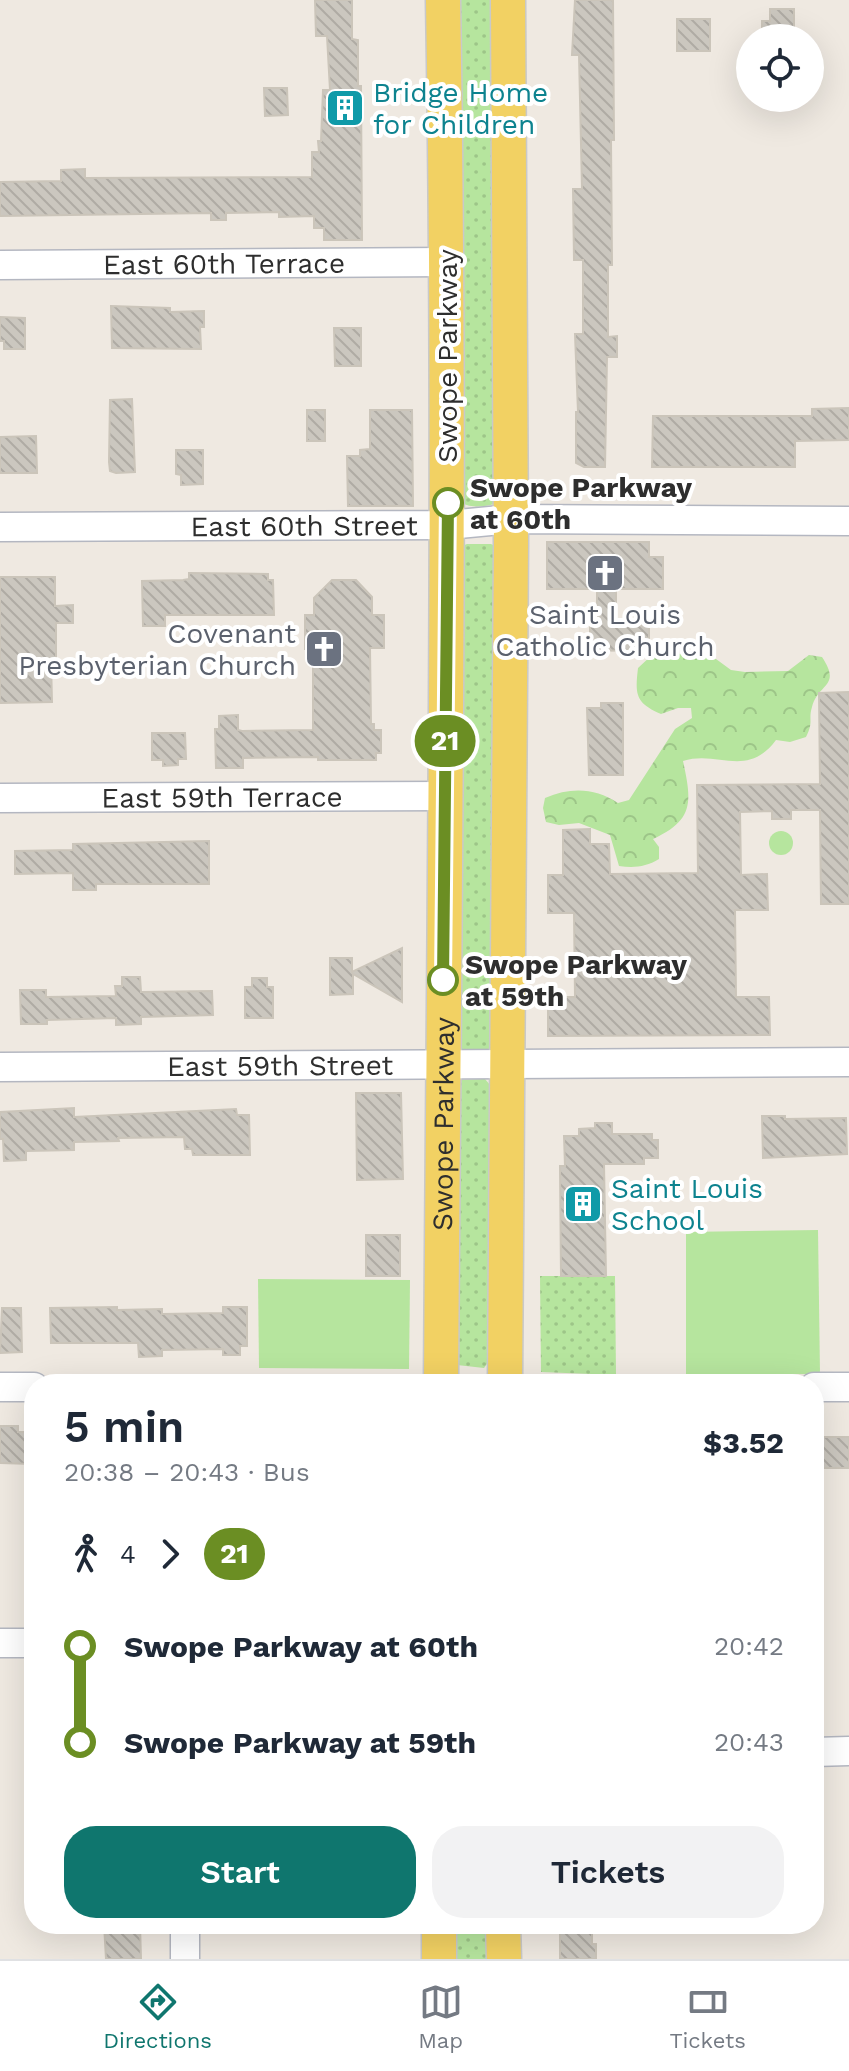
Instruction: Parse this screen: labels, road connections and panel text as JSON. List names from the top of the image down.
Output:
{
  "streets": {
    "main road": ["Swope Parkway"],
    "street": [
      "East 60th Terrace",
      "East 60th Street",
      "East 59th Terrace",
      "East 59th Street"
    ]
  },
  "crossings": [
    ["East 60th Terrace", "Swope Parkway"],
    ["Swope Parkway", "East 60th Street"],
    ["Swope Parkway", "East 59th Terrace"],
    ["Swope Parkway", "East 59th Street"]
  ],
  "places": {
    "building": ["Bridge Home for Children", "Saint Louis School"],
    "other": ["Swope Parkway at 60th", "Swope Parkway at 59th"],
    "church": ["Saint Louis Catholic Church", "Covenant Presbyterian Church"]
  },
  "lines": ["bus line 21"],
  "page": {
    "on_map": "21",
    "heading": ["5 min", "20:38 – 20:43 · Bus", "$3.52"],
    "legs": ["4", "21"],
    "list": [
      {
        "name": "Swope Parkway at 60th",
        "value": "20:42"
      },
      {
        "name": "Swope Parkway at 59th",
        "value": "20:43"
      }
    ],
    "buttons": ["Start", "Tickets"],
    "tabs": ["Directions", "Map", "Tickets"]
  }
}
